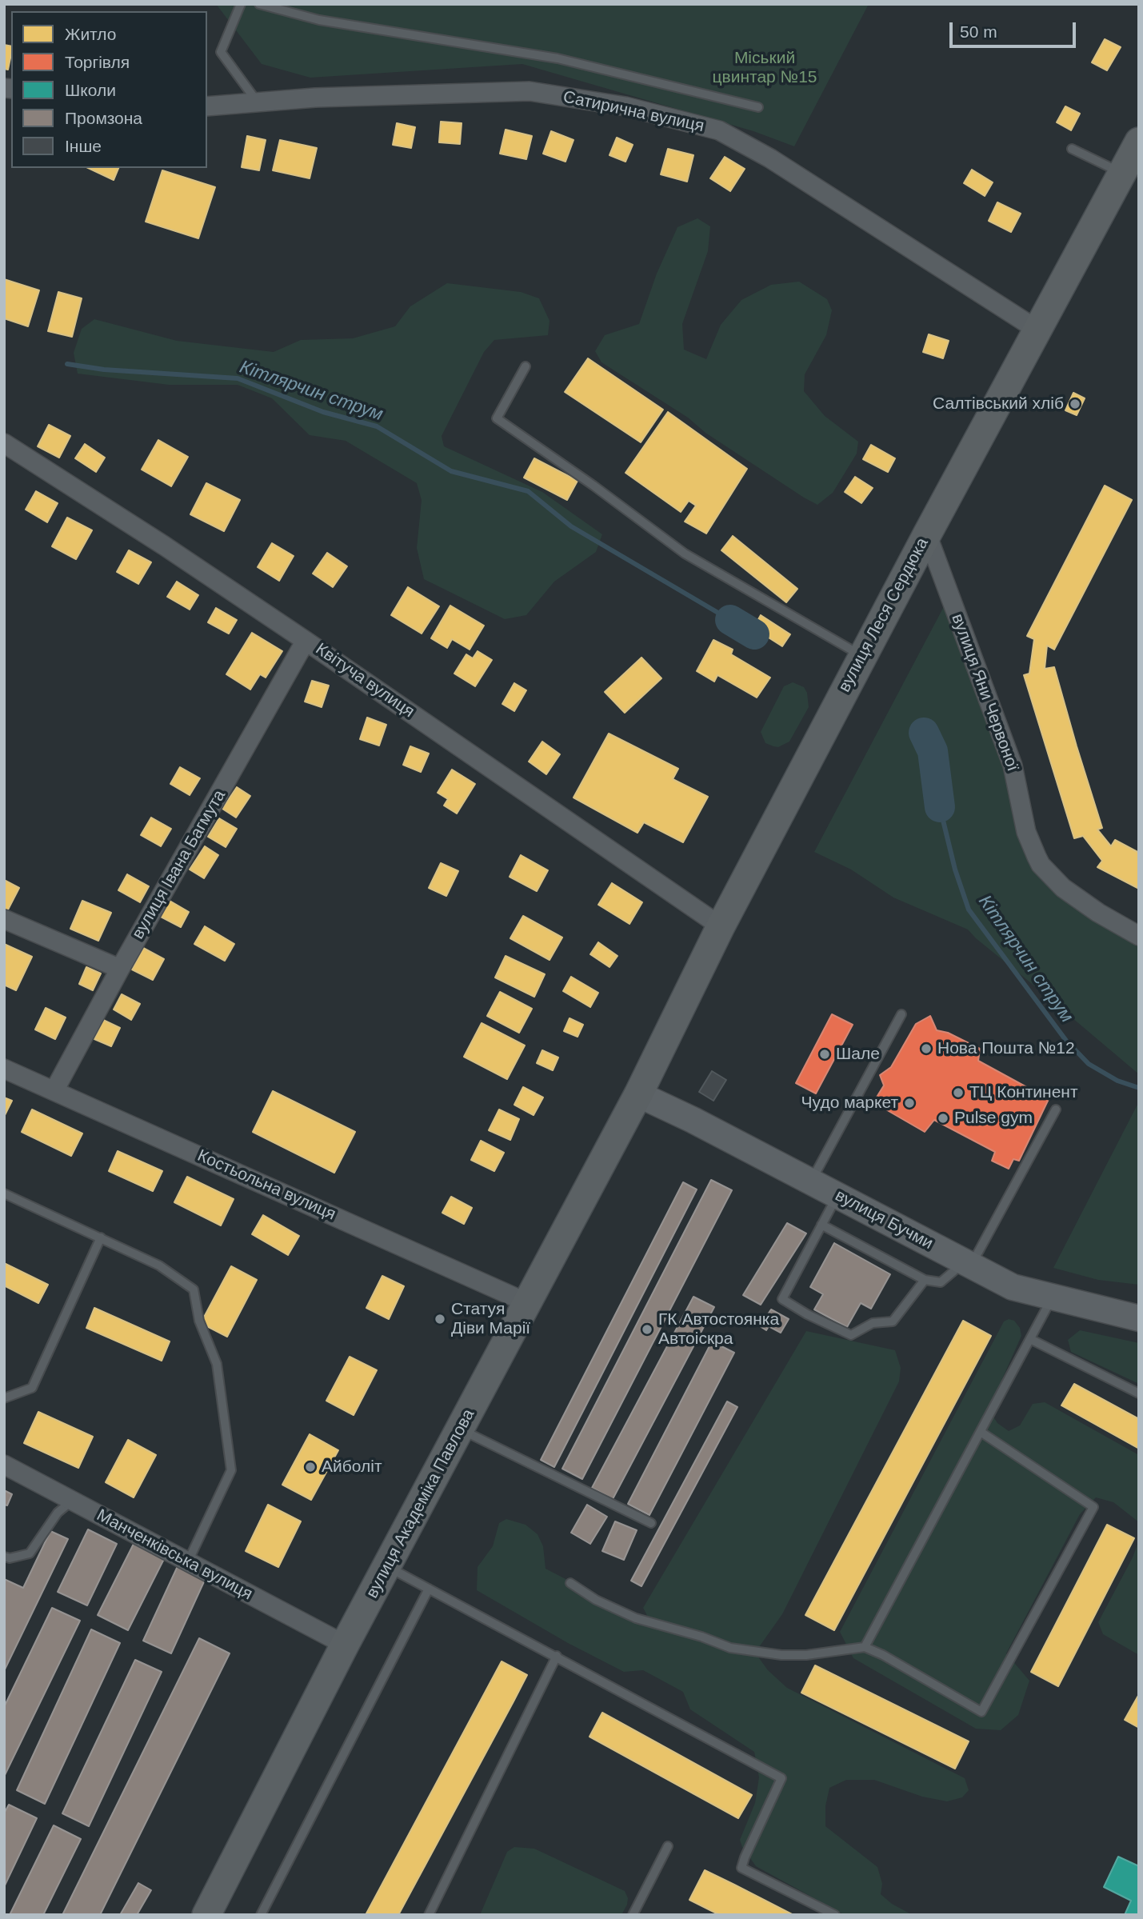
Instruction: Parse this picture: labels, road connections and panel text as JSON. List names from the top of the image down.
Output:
{
  "streets": {
    "main road": ["вулиця Леся Сердюка", "вулиця Академіка Павлова"],
    "street": [
      "Сатирична вулиця",
      "Квітуча вулиця",
      "вулиця Яни Червоної",
      "вулиця Івана Багмута",
      "Костьольна вулиця",
      "вулиця Бучми",
      "Манченківська вулиця"
    ]
  },
  "crossings": [
    ["Сатирична вулиця", "вулиця Леся Сердюка"],
    ["вулиця Леся Сердюка", "Квітуча вулиця"],
    ["вулиця Леся Сердюка", "вулиця Яни Червоної"],
    ["вулиця Леся Сердюка", "вулиця Бучми"],
    ["вулиця Леся Сердюка", "вулиця Академіка Павлова"],
    ["Квітуча вулиця", "вулиця Івана Багмута"],
    ["вулиця Івана Багмута", "Костьольна вулиця"],
    ["Костьольна вулиця", "вулиця Академіка Павлова"],
    ["вулиця Бучми", "вулиця Академіка Павлова"],
    ["вулиця Академіка Павлова", "Манченківська вулиця"]
  ],
  "water": ["Кітлярчин струм"],
  "parks": ["Міський цвинтар №15"],
  "places": [
    "Салтівський хліб",
    "Нова Пошта №12",
    "Шале",
    "ТЦ Континент",
    "Чудо маркет",
    "Pulse gym",
    "Статуя Діви Марії",
    "ГК Автостоянка Автоіскра",
    "Айболіт"
  ],
  "legend": [
    "Житло",
    "Торгівля",
    "Школи",
    "Промзона",
    "Інше"
  ],
  "scale_bar": "50 m"
}
